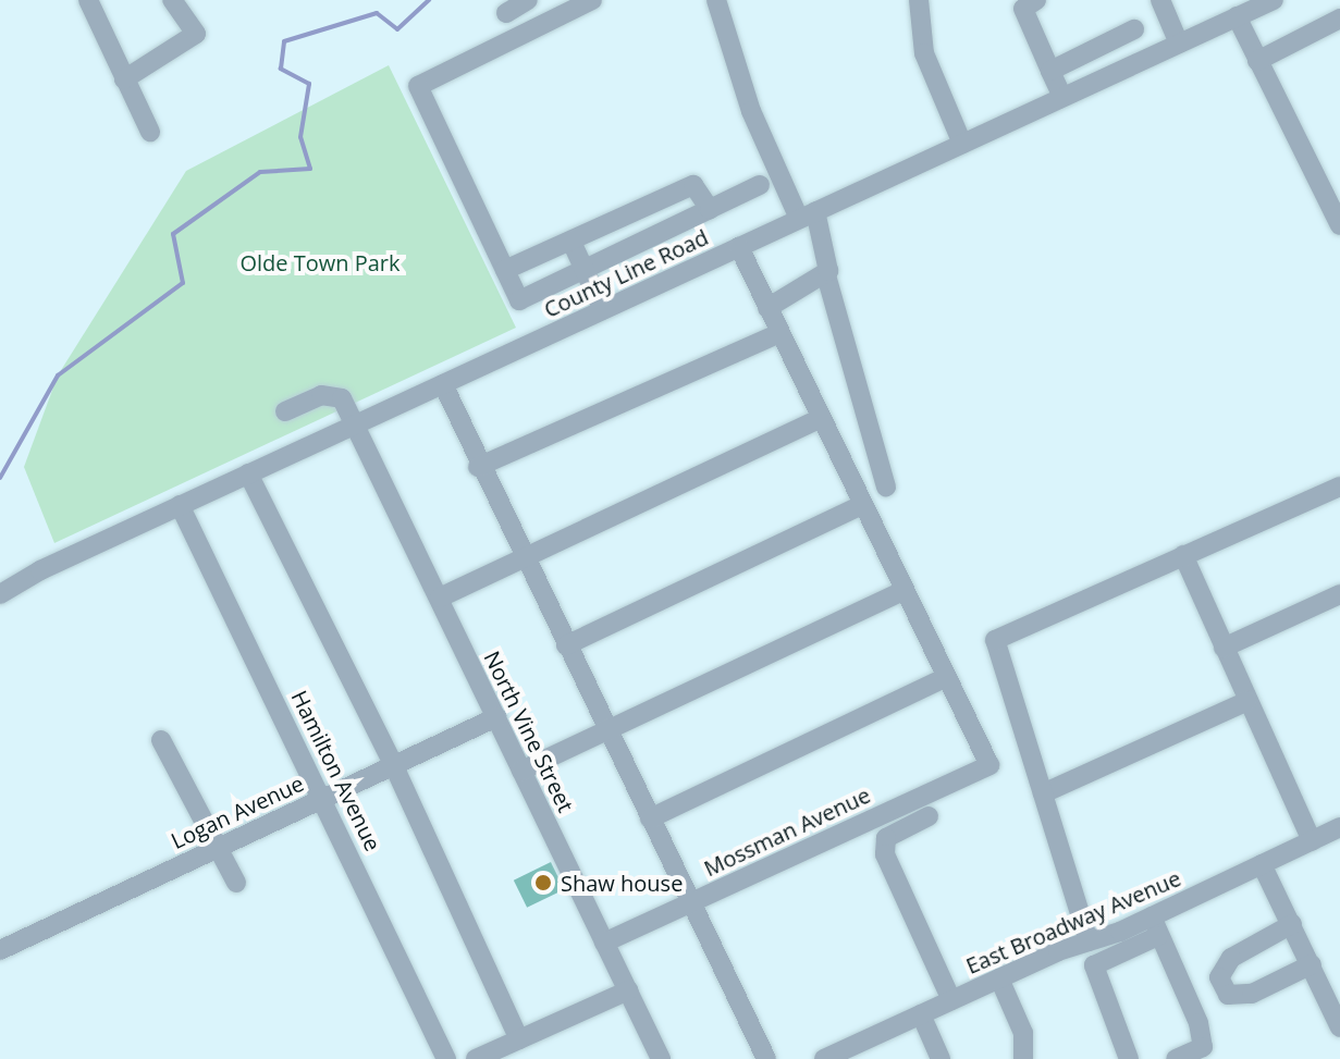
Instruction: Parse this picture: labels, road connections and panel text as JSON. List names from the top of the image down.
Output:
{
  "streets": {
    "street": [
      "County Line Road",
      "North Vine Street",
      "Hamilton Avenue",
      "Logan Avenue",
      "Mossman Avenue",
      "East Broadway Avenue"
    ]
  },
  "crossings": [
    ["County Line Road", "North Vine Street"],
    ["County Line Road", "Hamilton Avenue"],
    ["North Vine Street", "Logan Avenue"],
    ["North Vine Street", "Mossman Avenue"],
    ["Hamilton Avenue", "Logan Avenue"]
  ],
  "parks": ["Olde Town Park"],
  "places": ["Shaw house"]
}
